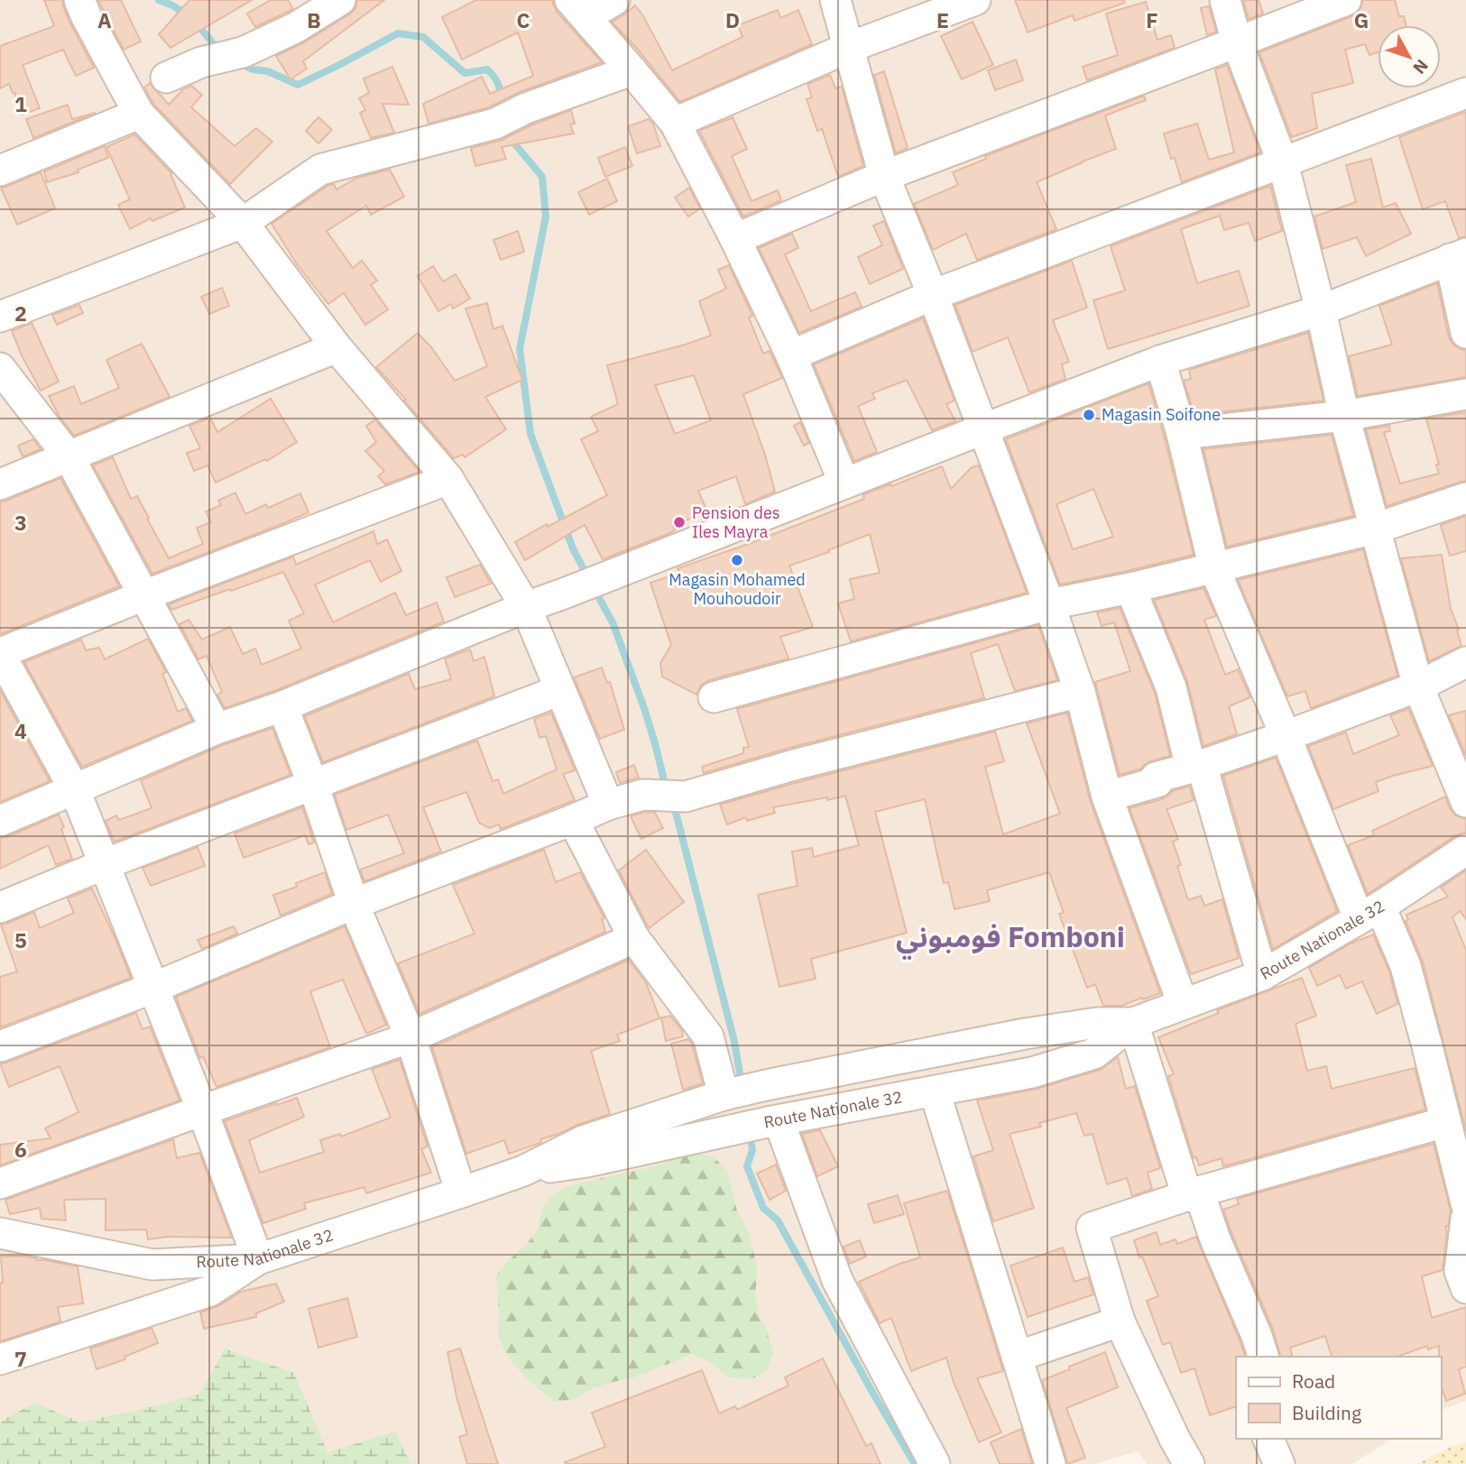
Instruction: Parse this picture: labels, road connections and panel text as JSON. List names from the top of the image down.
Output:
{
  "streets": {
    "street": ["Route Nationale 32"]
  },
  "districts": ["فومبوني Fomboni"],
  "places": ["Magasin Soifone", "Pension des Iles Mayra", "Magasin Mohamed Mouhoudoir"],
  "legend": ["Road", "Building"],
  "north": "bottom right",
  "grid": {
    "columns": [
      "A",
      "B",
      "C",
      "D",
      "E",
      "F",
      "G"
    ],
    "rows": [
      "1",
      "2",
      "3",
      "4",
      "5",
      "6",
      "7"
    ]
  }
}
